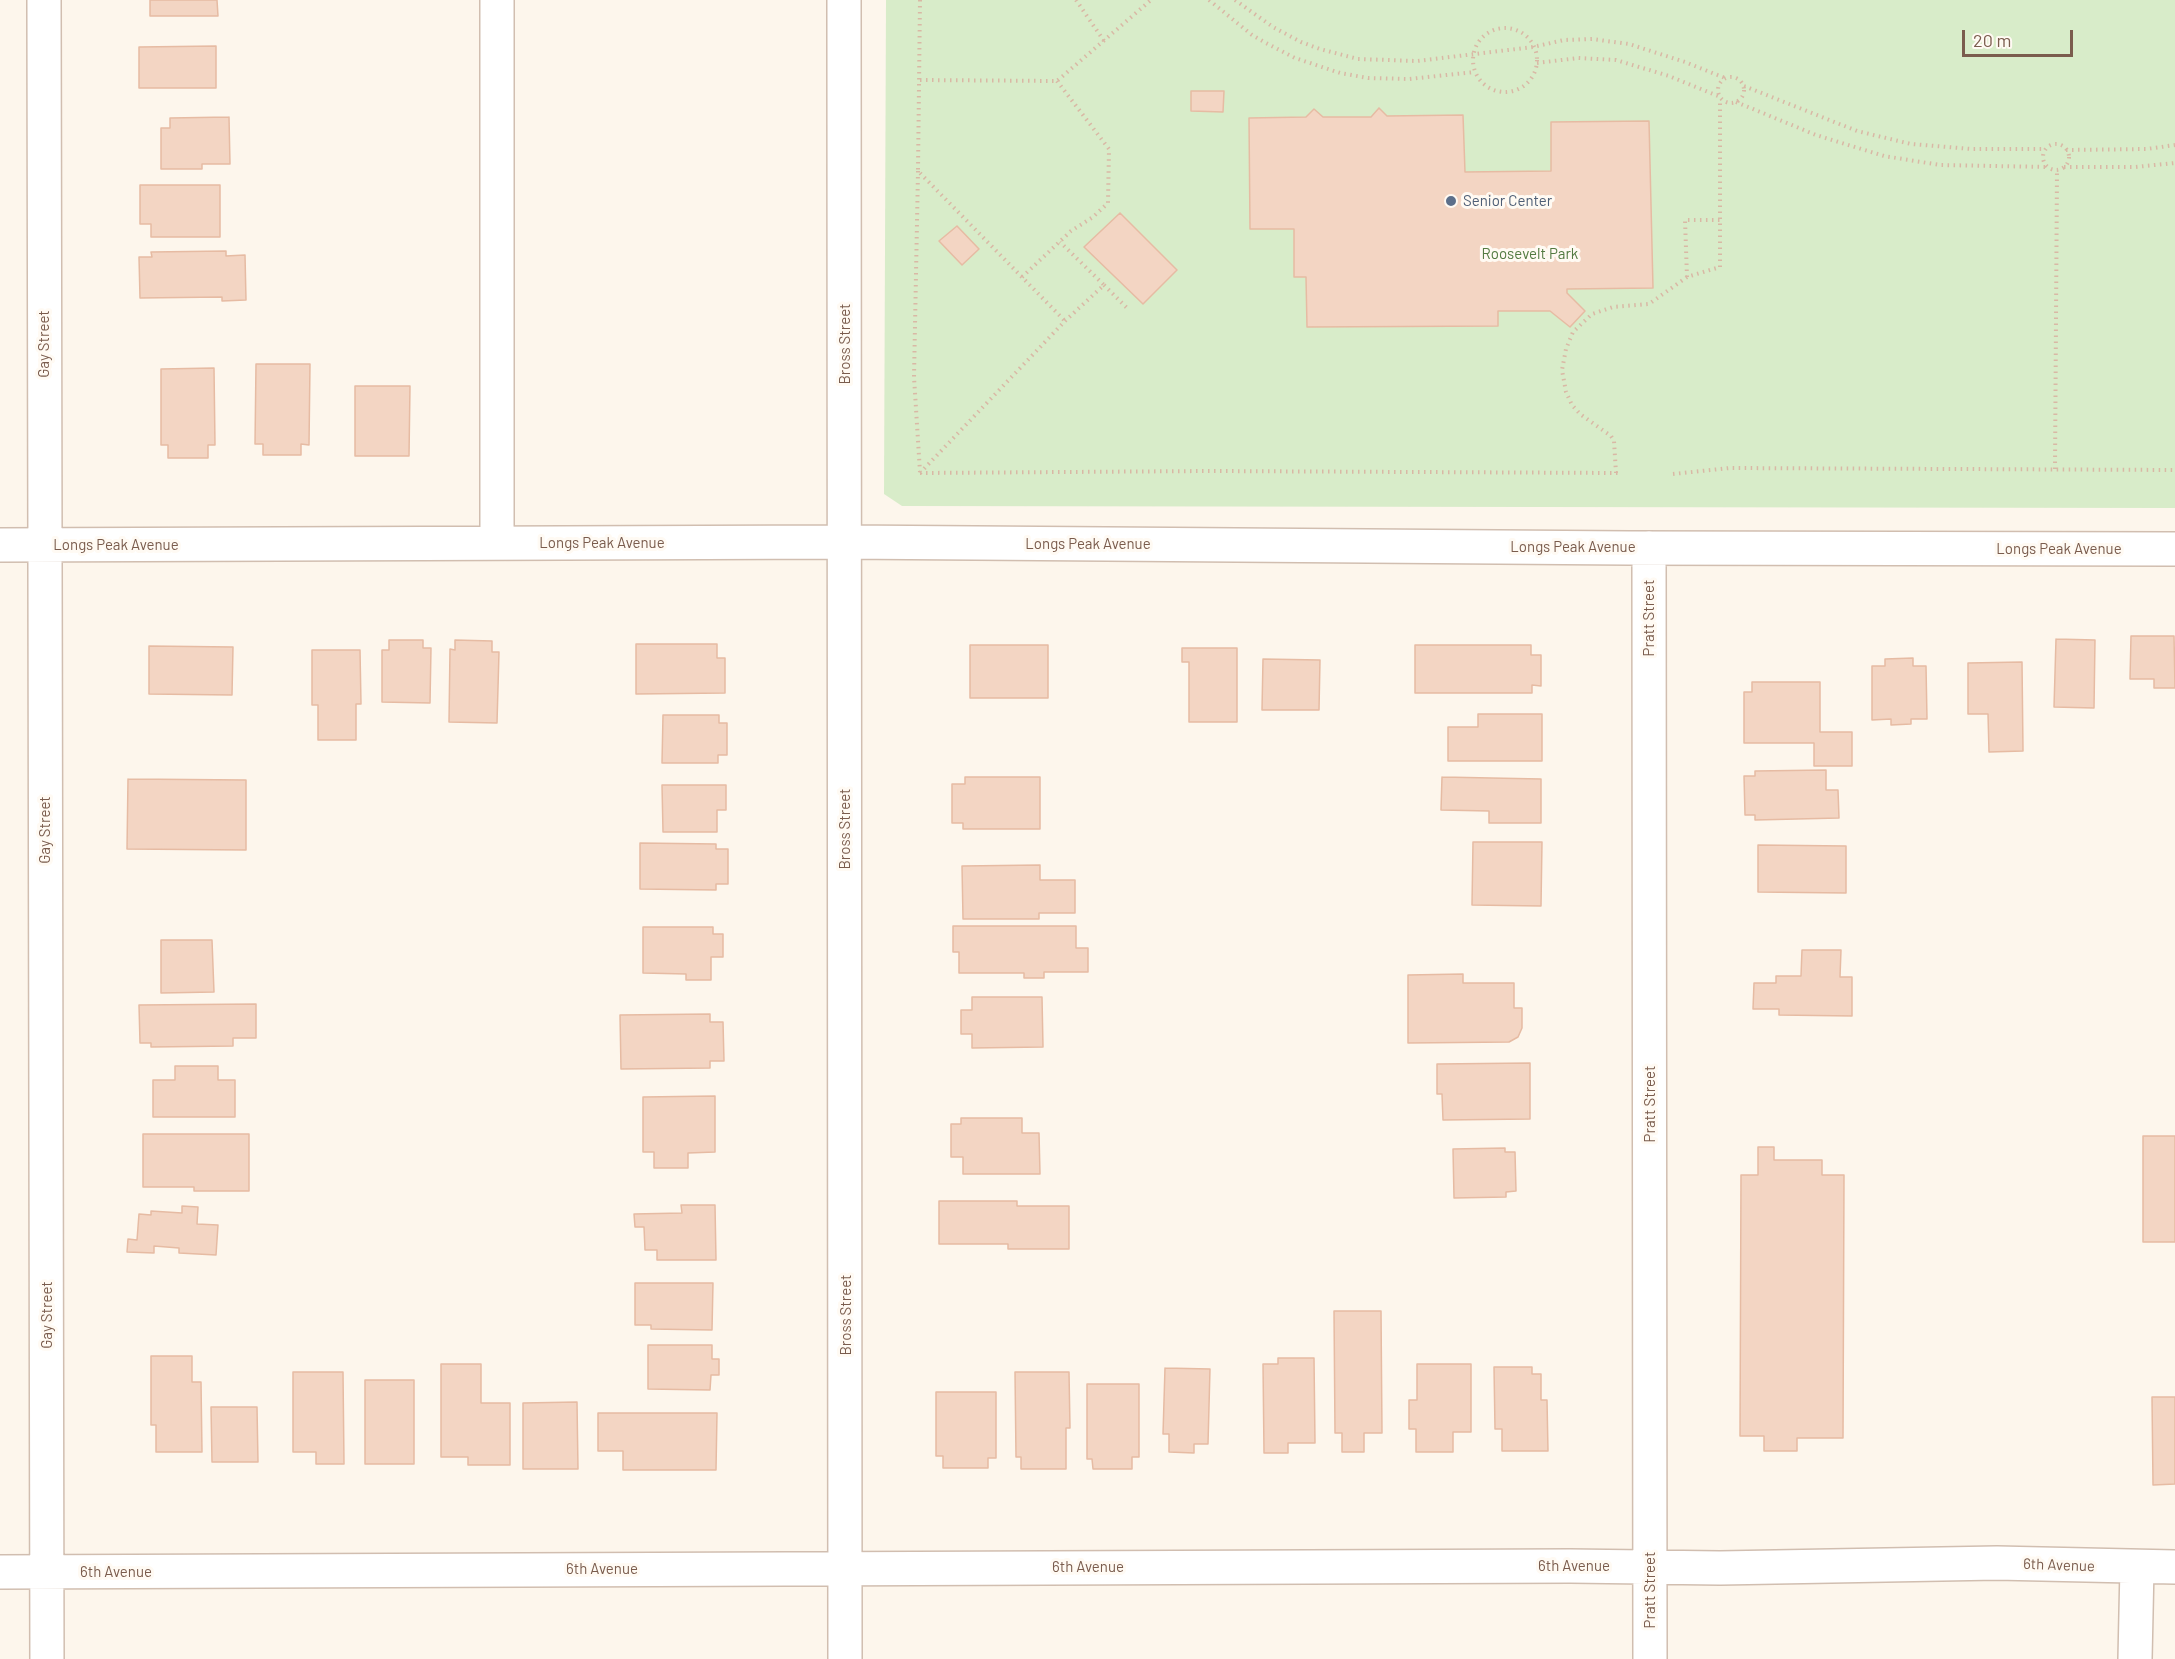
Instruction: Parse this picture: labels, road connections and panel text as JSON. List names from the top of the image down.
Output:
{
  "streets": {
    "street": [
      "Gay Street",
      "Bross Street",
      "Longs Peak Avenue",
      "Pratt Street",
      "6th Avenue"
    ]
  },
  "crossings": [
    ["Gay Street", "Longs Peak Avenue"],
    ["Gay Street", "6th Avenue"],
    ["Bross Street", "Longs Peak Avenue"],
    ["Bross Street", "6th Avenue"],
    ["Longs Peak Avenue", "Pratt Street"],
    ["Pratt Street", "6th Avenue"]
  ],
  "parks": ["Roosevelt Park"],
  "places": ["Senior Center"],
  "scale_bar": "20 m"
}
